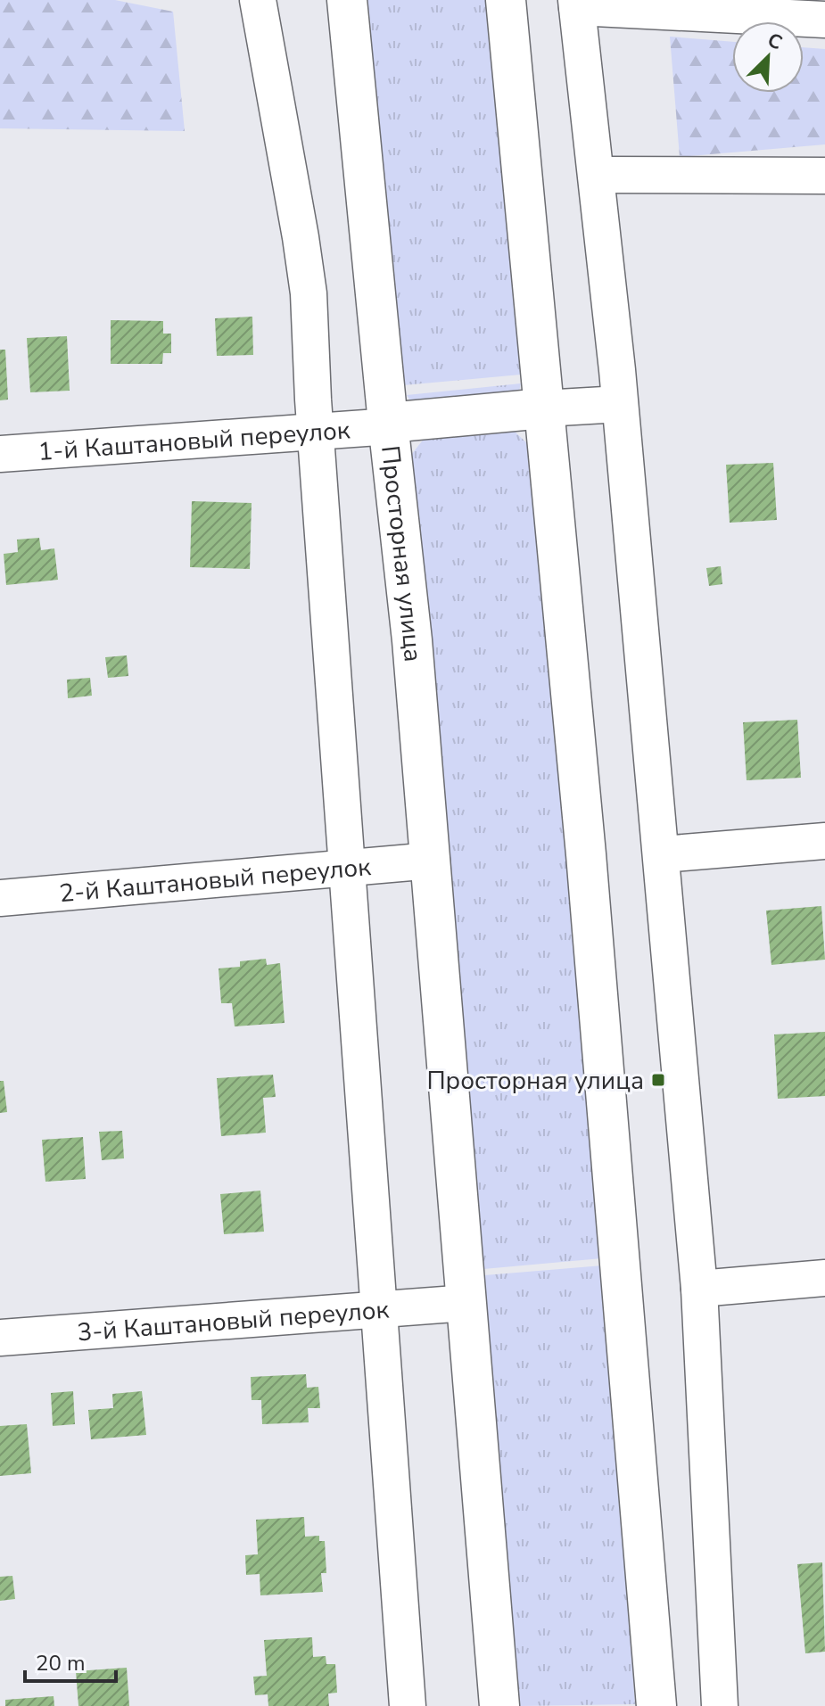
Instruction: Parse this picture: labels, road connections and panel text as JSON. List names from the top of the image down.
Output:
{
  "streets": {
    "main road": ["Просторная улица"],
    "street": ["1-й Каштановый переулок", "2-й Каштановый переулок", "3-й Каштановый переулок"]
  },
  "crossings": [
    ["1-й Каштановый переулок", "Просторная улица"],
    ["Просторная улица", "2-й Каштановый переулок"],
    ["Просторная улица", "3-й Каштановый переулок"]
  ],
  "places": {
    "transit": ["Просторная улица"]
  },
  "scale_bar": "20 m",
  "north": "top right"
}
